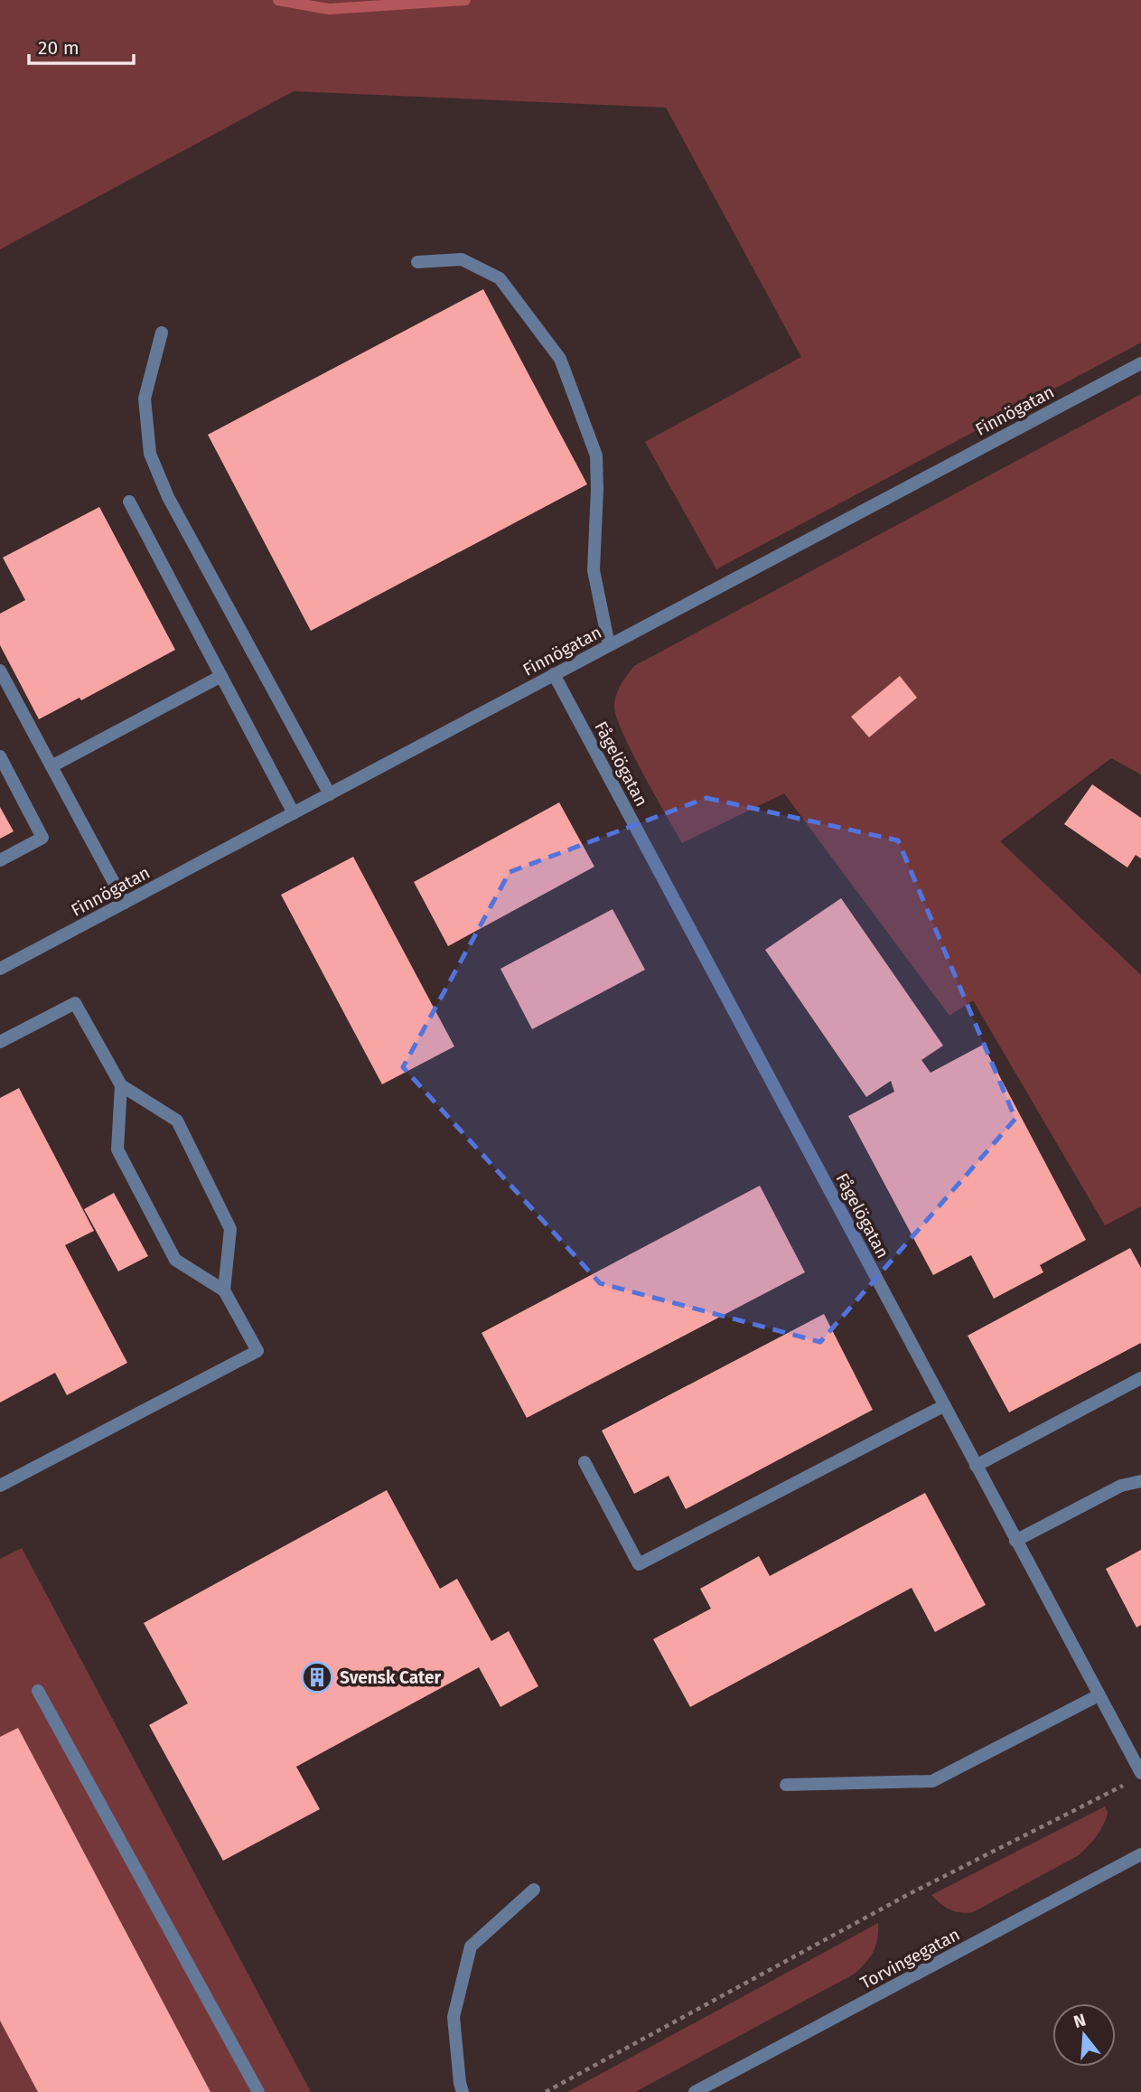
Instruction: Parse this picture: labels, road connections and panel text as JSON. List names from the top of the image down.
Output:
{
  "streets": {
    "street": ["Finnögatan", "Fågelögatan", "Torvingegatan"]
  },
  "crossings": [
    ["Finnögatan", "Fågelögatan"]
  ],
  "places": {
    "building": ["Svensk Cater"]
  },
  "scale_bar": "20 m",
  "north": "top"
}
